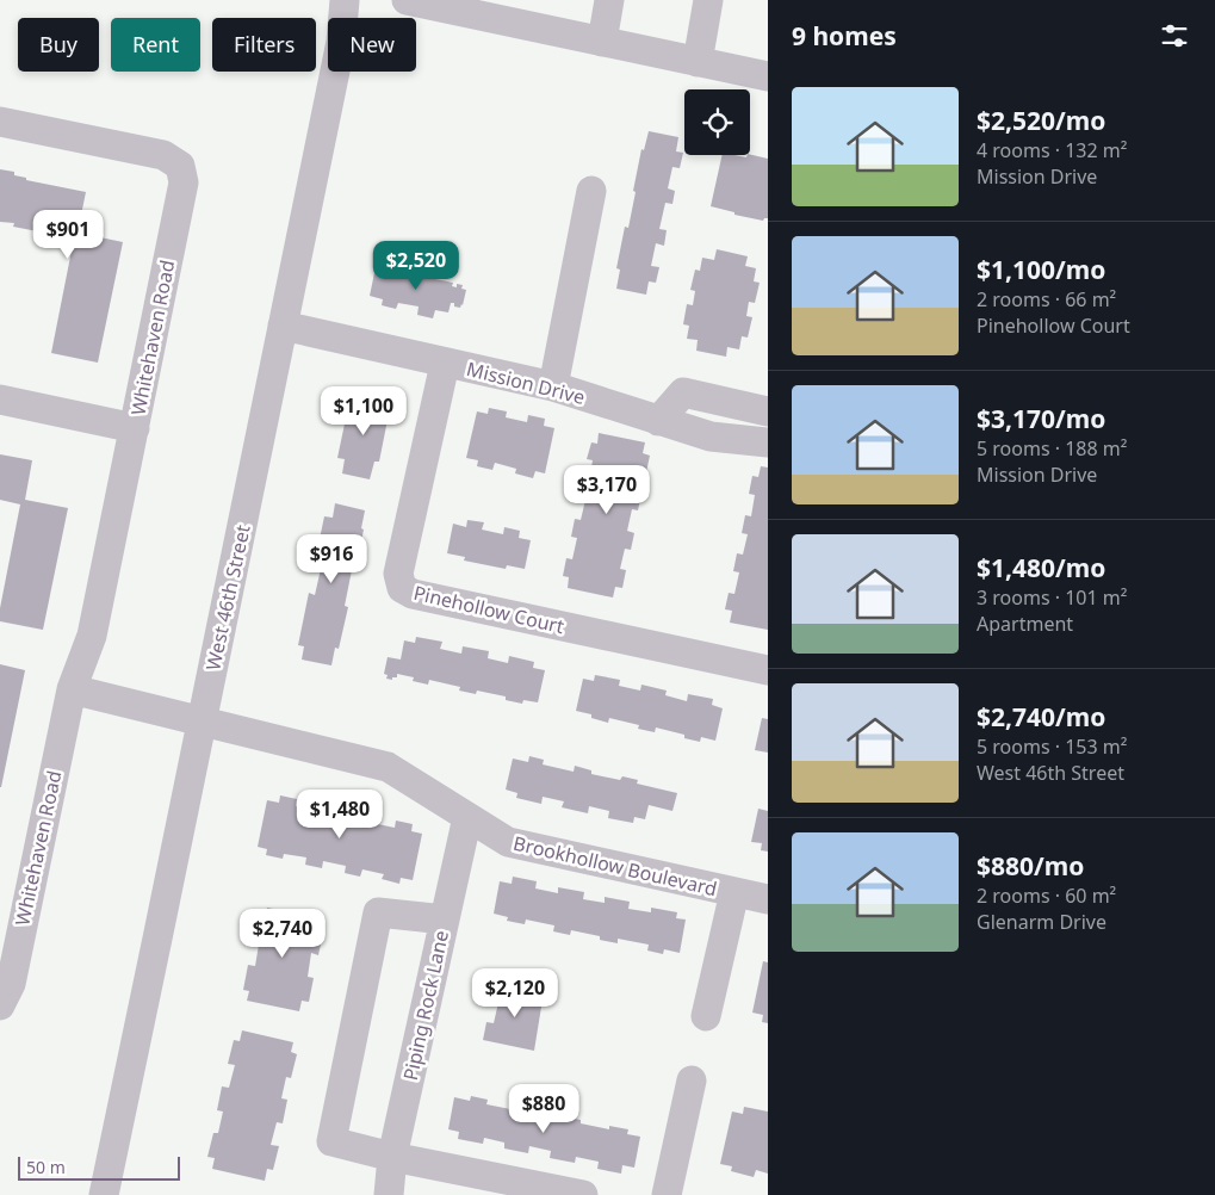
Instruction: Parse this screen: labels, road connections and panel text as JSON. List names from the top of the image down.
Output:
{
  "streets": {
    "street": [
      "Whitehaven Road",
      "Mission Drive",
      "West 46th Street",
      "Pinehollow Court",
      "Brookhollow Boulevard",
      "Piping Rock Lane"
    ]
  },
  "crossings": [
    ["Mission Drive", "West 46th Street"],
    ["Mission Drive", "Pinehollow Court"],
    ["West 46th Street", "Brookhollow Boulevard"],
    ["Brookhollow Boulevard", "Piping Rock Lane"]
  ],
  "scale_bar": "50 m",
  "page": {
    "heading": "9 homes",
    "chip": [
      "Buy",
      "Rent",
      "Filters",
      "New"
    ],
    "list": [
      {
        "name": "$2,520/mo",
        "note": "4 rooms · 132 m² · Mission Drive"
      },
      {
        "name": "$1,100/mo",
        "note": "2 rooms · 66 m² · Pinehollow Court"
      },
      {
        "name": "$3,170/mo",
        "note": "5 rooms · 188 m² · Mission Drive"
      },
      {
        "name": "$1,480/mo",
        "note": "3 rooms · 101 m² · Apartment"
      },
      {
        "name": "$2,740/mo",
        "note": "5 rooms · 153 m² · West 46th Street"
      },
      {
        "name": "$880/mo",
        "note": "2 rooms · 60 m² · Glenarm Drive"
      }
    ],
    "price": [
      "$901",
      "$2,520",
      "$1,100",
      "$3,170",
      "$916",
      "$1,480",
      "$2,740",
      "$2,120",
      "$880"
    ],
    "scale": "50 m"
  }
}
